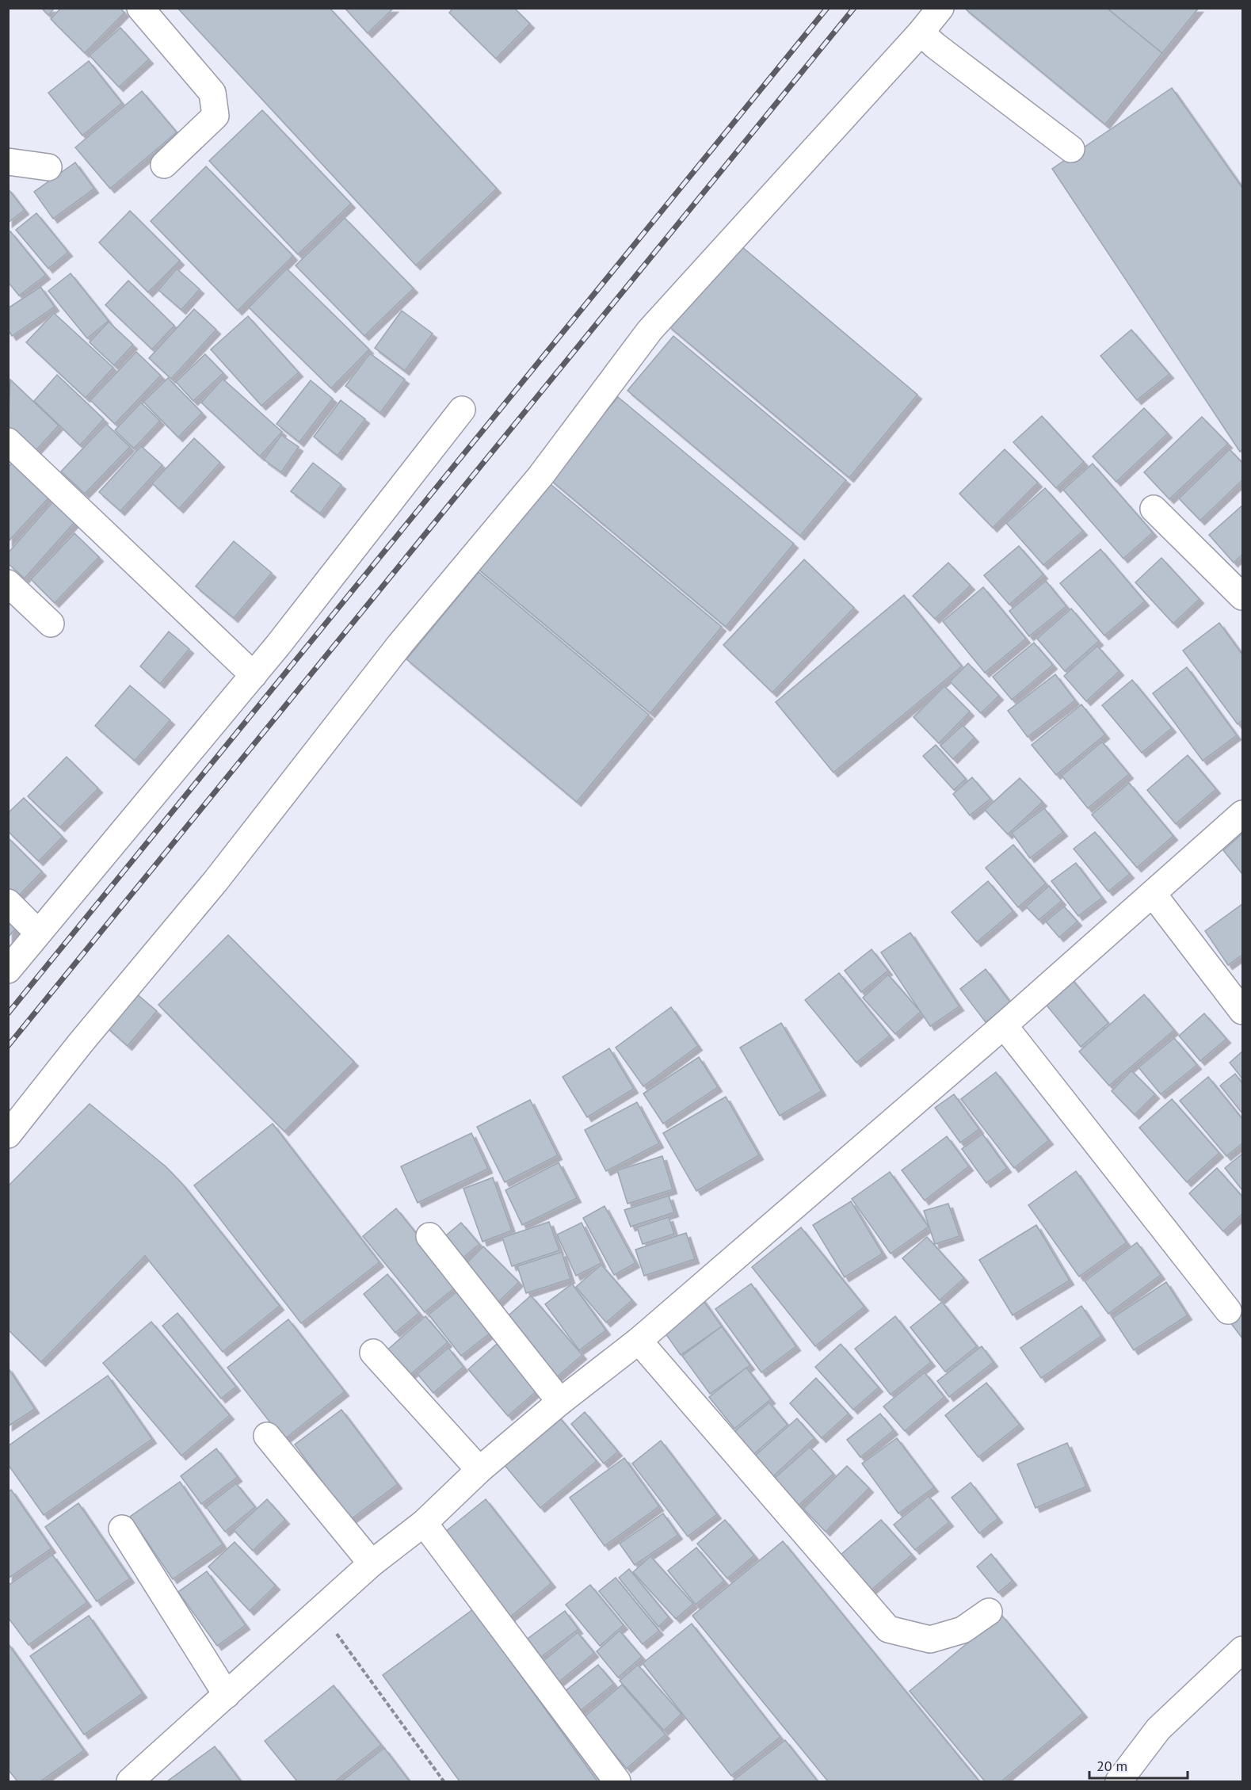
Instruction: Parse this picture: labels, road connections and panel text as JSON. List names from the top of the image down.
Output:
{
  "scale_bar": "20 m"
}
